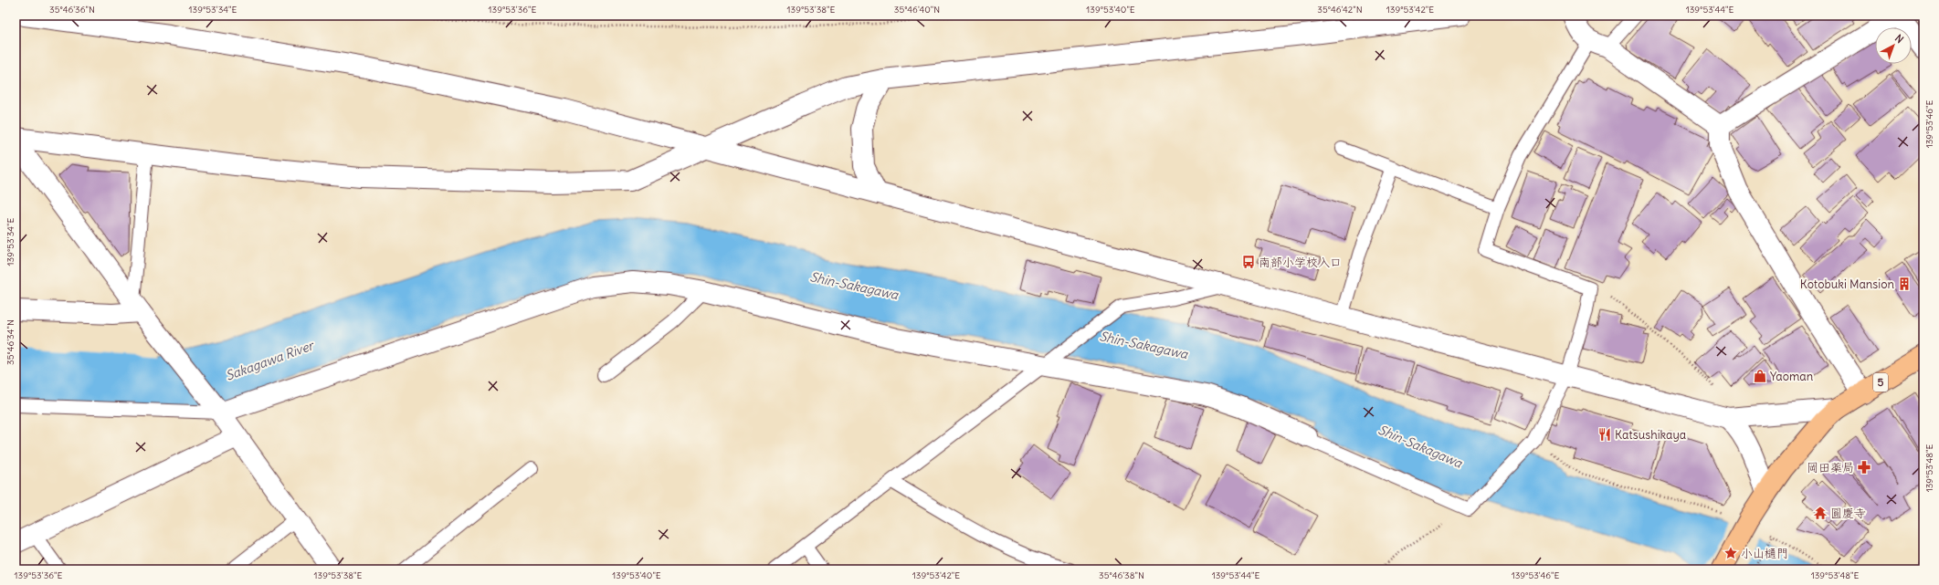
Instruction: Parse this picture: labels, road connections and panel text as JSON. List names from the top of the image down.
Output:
{
  "streets": {
    "main road": ["5"]
  },
  "water": ["Shin-Sakagawa", "Sakagawa River"],
  "places": {
    "bus stop": ["南部小学校入口"],
    "building": ["Kotobuki Mansion"],
    "shop": ["Yaoman"],
    "restaurant": ["Katsushikaya"],
    "pharmacy": ["岡田薬局"],
    "temple": ["圓慶寺"],
    "place": ["小山樋門"]
  },
  "north": "top right",
  "coordinates": [
    "35°46'36\"N",
    "139°53'34\"E",
    "139°53'36\"E",
    "139°53'38\"E",
    "35°46'40\"N",
    "139°53'40\"E",
    "35°46'42\"N",
    "139°53'42\"E",
    "139°53'44\"E",
    "139°53'46\"E",
    "35°46'34\"N",
    "139°53'48\"E",
    "35°46'38\"N"
  ]
}
